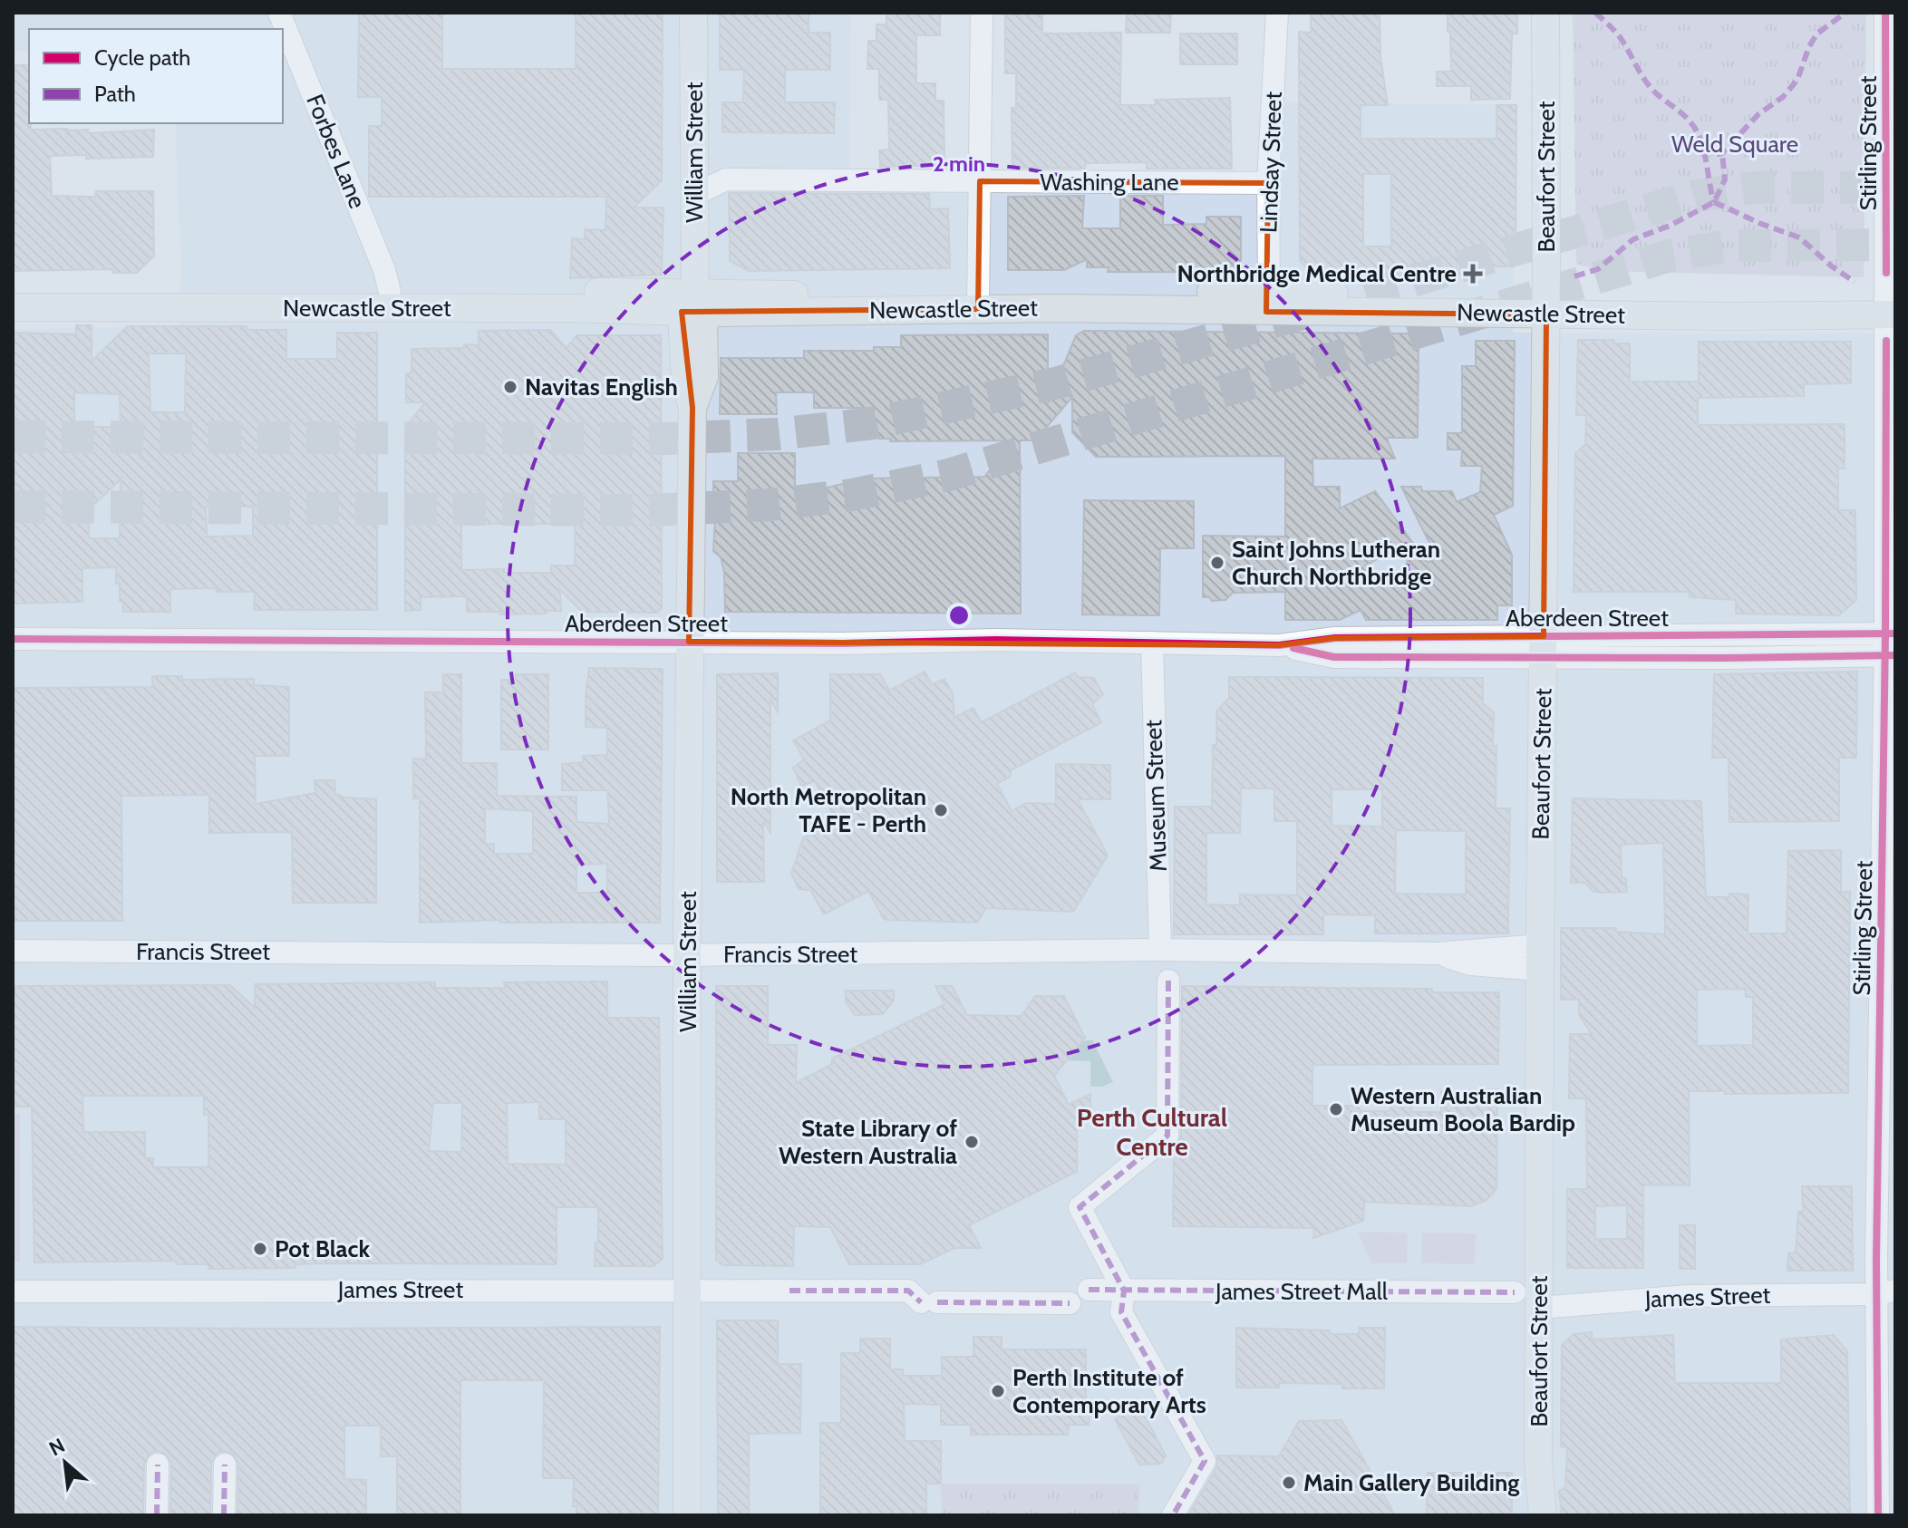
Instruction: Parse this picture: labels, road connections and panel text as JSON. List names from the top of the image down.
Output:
{
  "streets": {
    "main road": ["William Street", "Beaufort Street", "Newcastle Street"],
    "street": [
      "Stirling Street",
      "Forbes Lane",
      "Lindsay Street",
      "Washing Lane",
      "Aberdeen Street",
      "Museum Street",
      "Francis Street",
      "James Street",
      "James Street Mall"
    ]
  },
  "crossings": [
    ["Stirling Street", "Newcastle Street"],
    ["Stirling Street", "Aberdeen Street"],
    ["Stirling Street", "James Street"],
    ["Forbes Lane", "Newcastle Street"],
    ["William Street", "Washing Lane"],
    ["William Street", "Newcastle Street"],
    ["William Street", "Aberdeen Street"],
    ["William Street", "Francis Street"],
    ["William Street", "James Street"],
    ["Lindsay Street", "Washing Lane"],
    ["Lindsay Street", "Newcastle Street"],
    ["Beaufort Street", "Newcastle Street"],
    ["Beaufort Street", "Aberdeen Street"],
    ["Beaufort Street", "Francis Street"],
    ["Beaufort Street", "James Street"],
    ["Aberdeen Street", "Museum Street"],
    ["Museum Street", "Francis Street"]
  ],
  "districts": ["Perth Cultural Centre"],
  "parks": ["Weld Square"],
  "places": {
    "health": ["Northbridge Medical Centre"],
    "other": [
      "Navitas English",
      "Saint Johns Lutheran Church Northbridge",
      "North Metropolitan TAFE - Perth",
      "Western Australian Museum Boola Bardip",
      "State Library of Western Australia",
      "Pot Black",
      "Perth Institute of Contemporary Arts",
      "Main Gallery Building"
    ]
  },
  "legend": ["Cycle path", "Path"],
  "north": "top left",
  "rings": ["2 min"]
}
